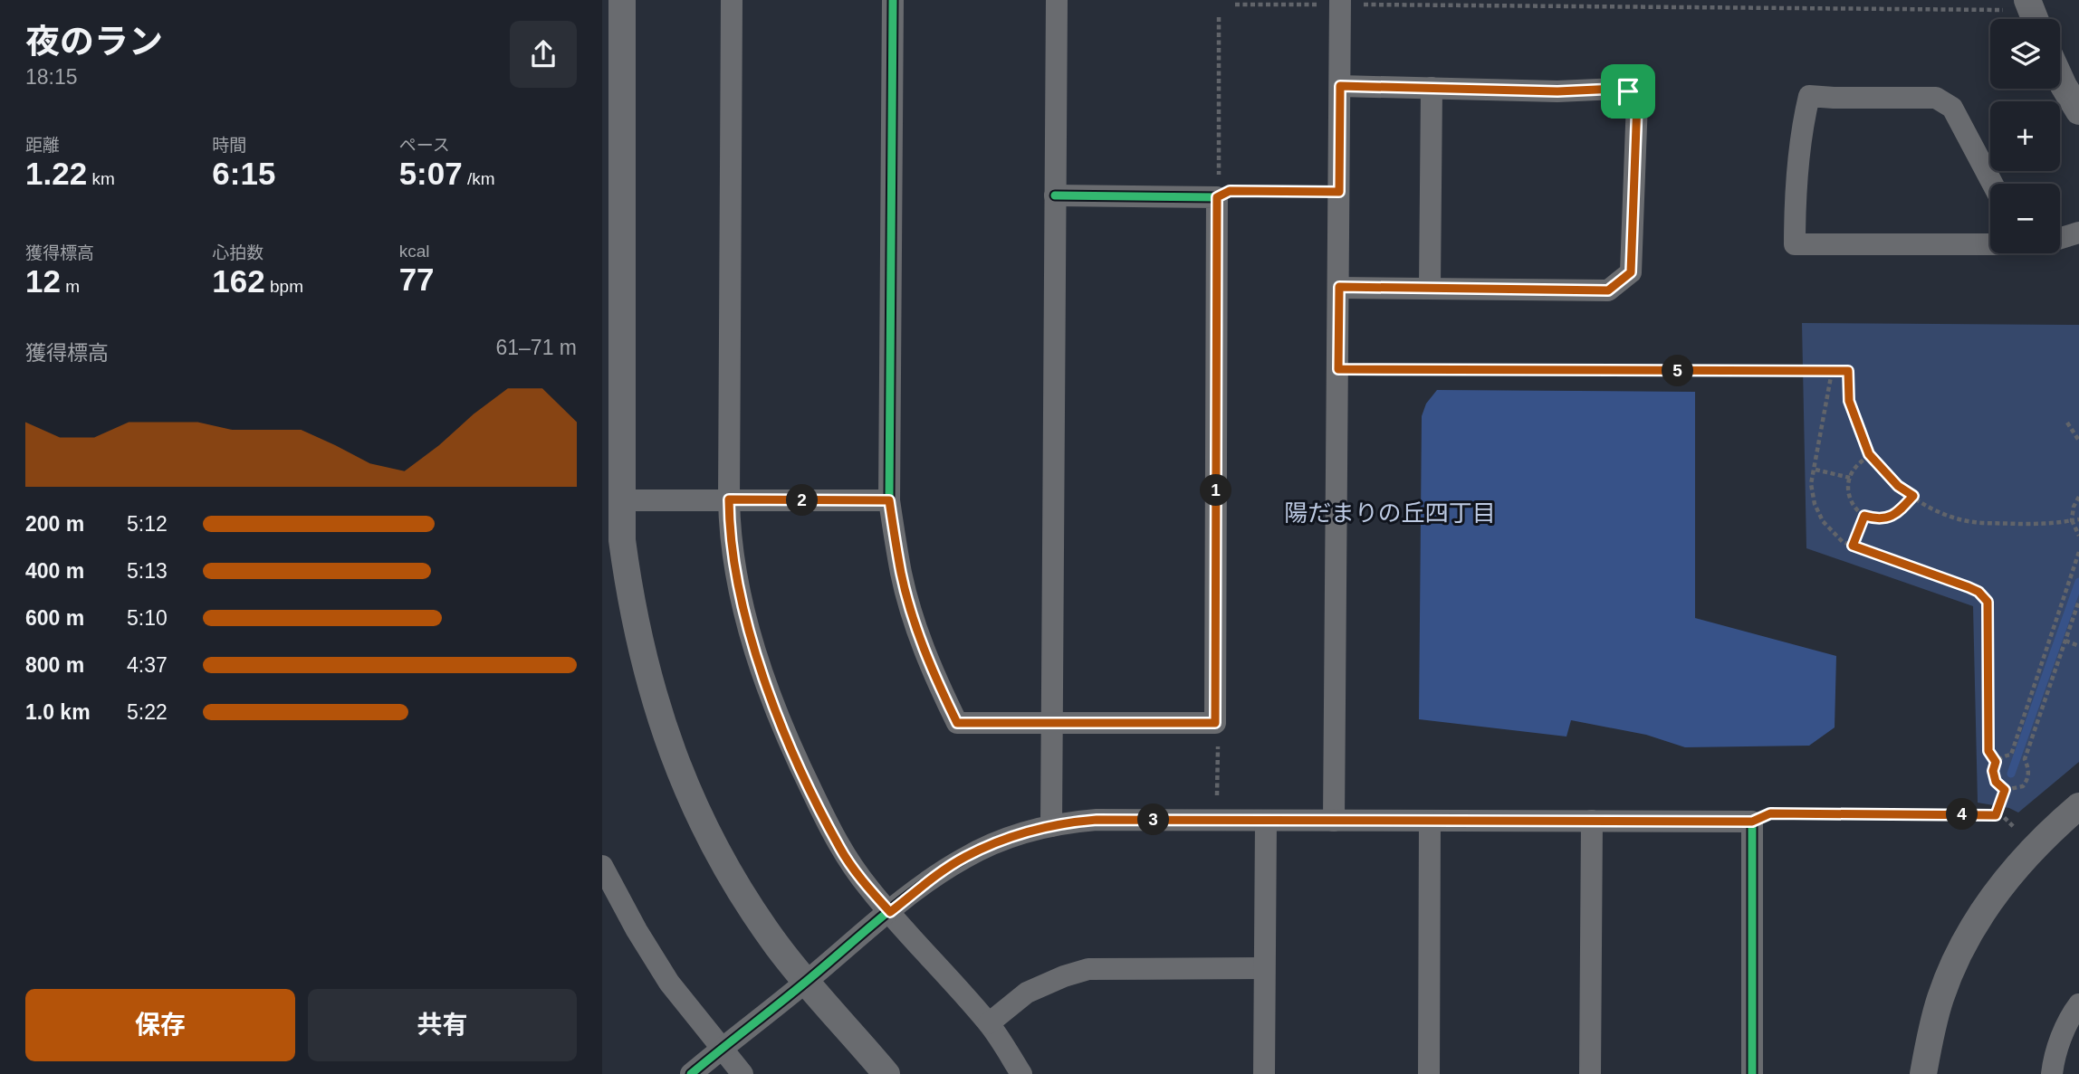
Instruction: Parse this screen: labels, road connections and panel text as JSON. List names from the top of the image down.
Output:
{
  "districts": ["陽だまりの丘四丁目"],
  "page": {
    "heading": ["夜のラン", "18:15"],
    "map_buttons": ["+", "−"],
    "stats": [
      ["距離", "1.22 km"],
      ["時間", "6:15"],
      ["ペース", "5:07 /km"],
      ["獲得標高", "12 m"],
      ["心拍数", "162 bpm"],
      ["kcal", "77"]
    ],
    "chart": ["獲得標高", "61–71 m"],
    "pins": [
      "5",
      "1",
      "2",
      "4",
      "3"
    ],
    "list": [
      {
        "name": "200 m",
        "note": "5:12"
      },
      {
        "name": "400 m",
        "note": "5:13"
      },
      {
        "name": "600 m",
        "note": "5:10"
      },
      {
        "name": "800 m",
        "note": "4:37"
      },
      {
        "name": "1.0 km",
        "note": "5:22"
      }
    ],
    "buttons": ["保存", "共有"]
  }
}
